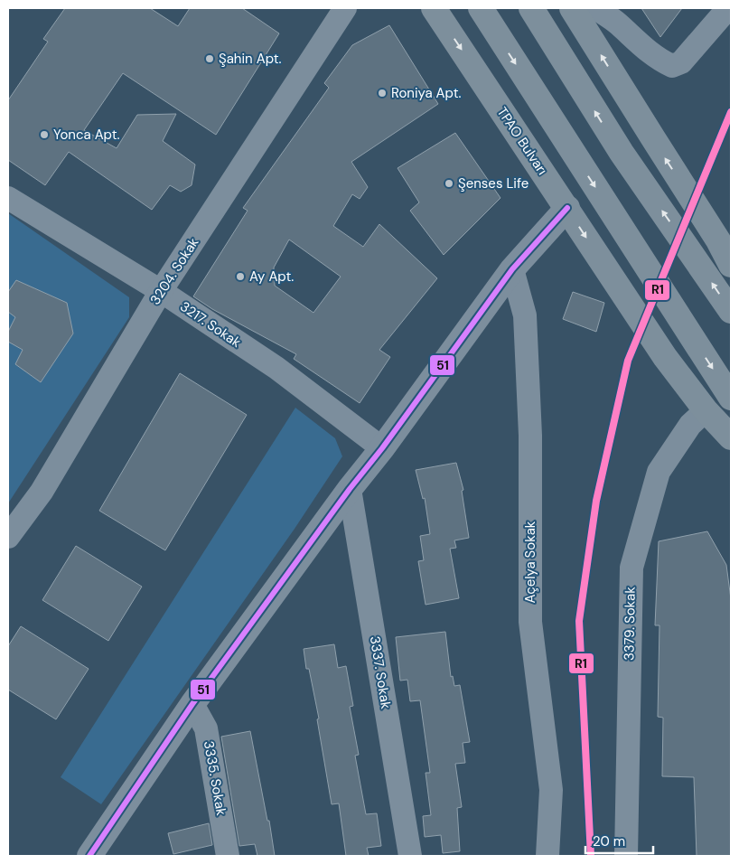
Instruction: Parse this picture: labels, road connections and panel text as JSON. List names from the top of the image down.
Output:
{
  "streets": {
    "highway": ["TPAO Bulvarı"],
    "street": [
      "3204. Sokak",
      "3217. Sokak",
      "Açelya Sokak",
      "3379. Sokak",
      "3337. Sokak",
      "3335. Sokak"
    ]
  },
  "crossings": [
    ["TPAO Bulvarı", "3379. Sokak"],
    ["3204. Sokak", "3217. Sokak"]
  ],
  "places": [
    "Şahin Apt.",
    "Roniya Apt.",
    "Yonca Apt.",
    "Şenses Life",
    "Ay Apt."
  ],
  "lines": ["transit line R1", "transit line 51"],
  "scale_bar": "20 m"
}
